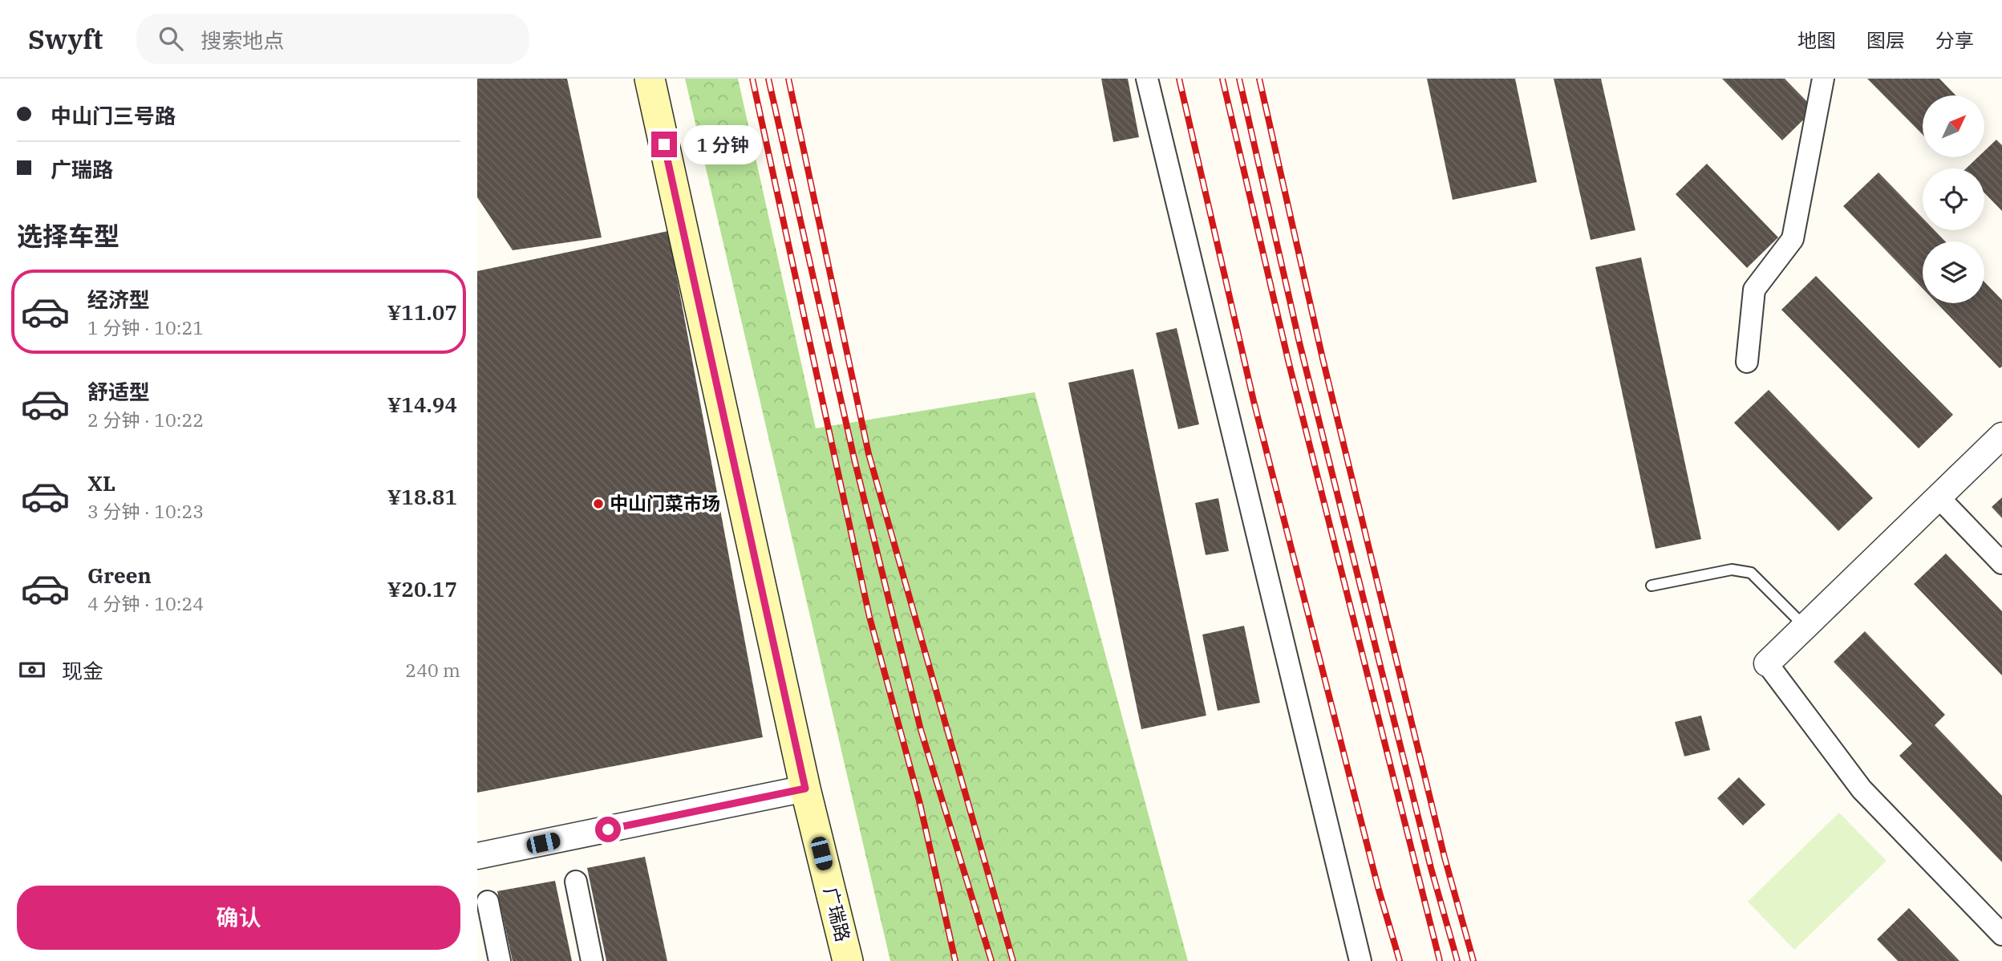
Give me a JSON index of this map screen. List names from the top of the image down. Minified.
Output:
{"streets":{"main road":["广瑞路"]},"places":["中山门菜市场"],"north":"top right","page":{"header":"Swyft","search":"搜索地点","nav":["地图","图层","分享"],"banner":["中山门三号路","广瑞路"],"bubble":"1 分钟","heading":"选择车型","list":[{"name":"经济型","note":"1 分钟 · 10:21","value":"¥11.07"},{"name":"舒适型","note":"2 分钟 · 10:22","value":"¥14.94"},{"name":"XL","note":"3 分钟 · 10:23","value":"¥18.81"},{"name":"Green","note":"4 分钟 · 10:24","value":"¥20.17"}],"pay":["现金","240 m"],"buttons":"确认"}}
